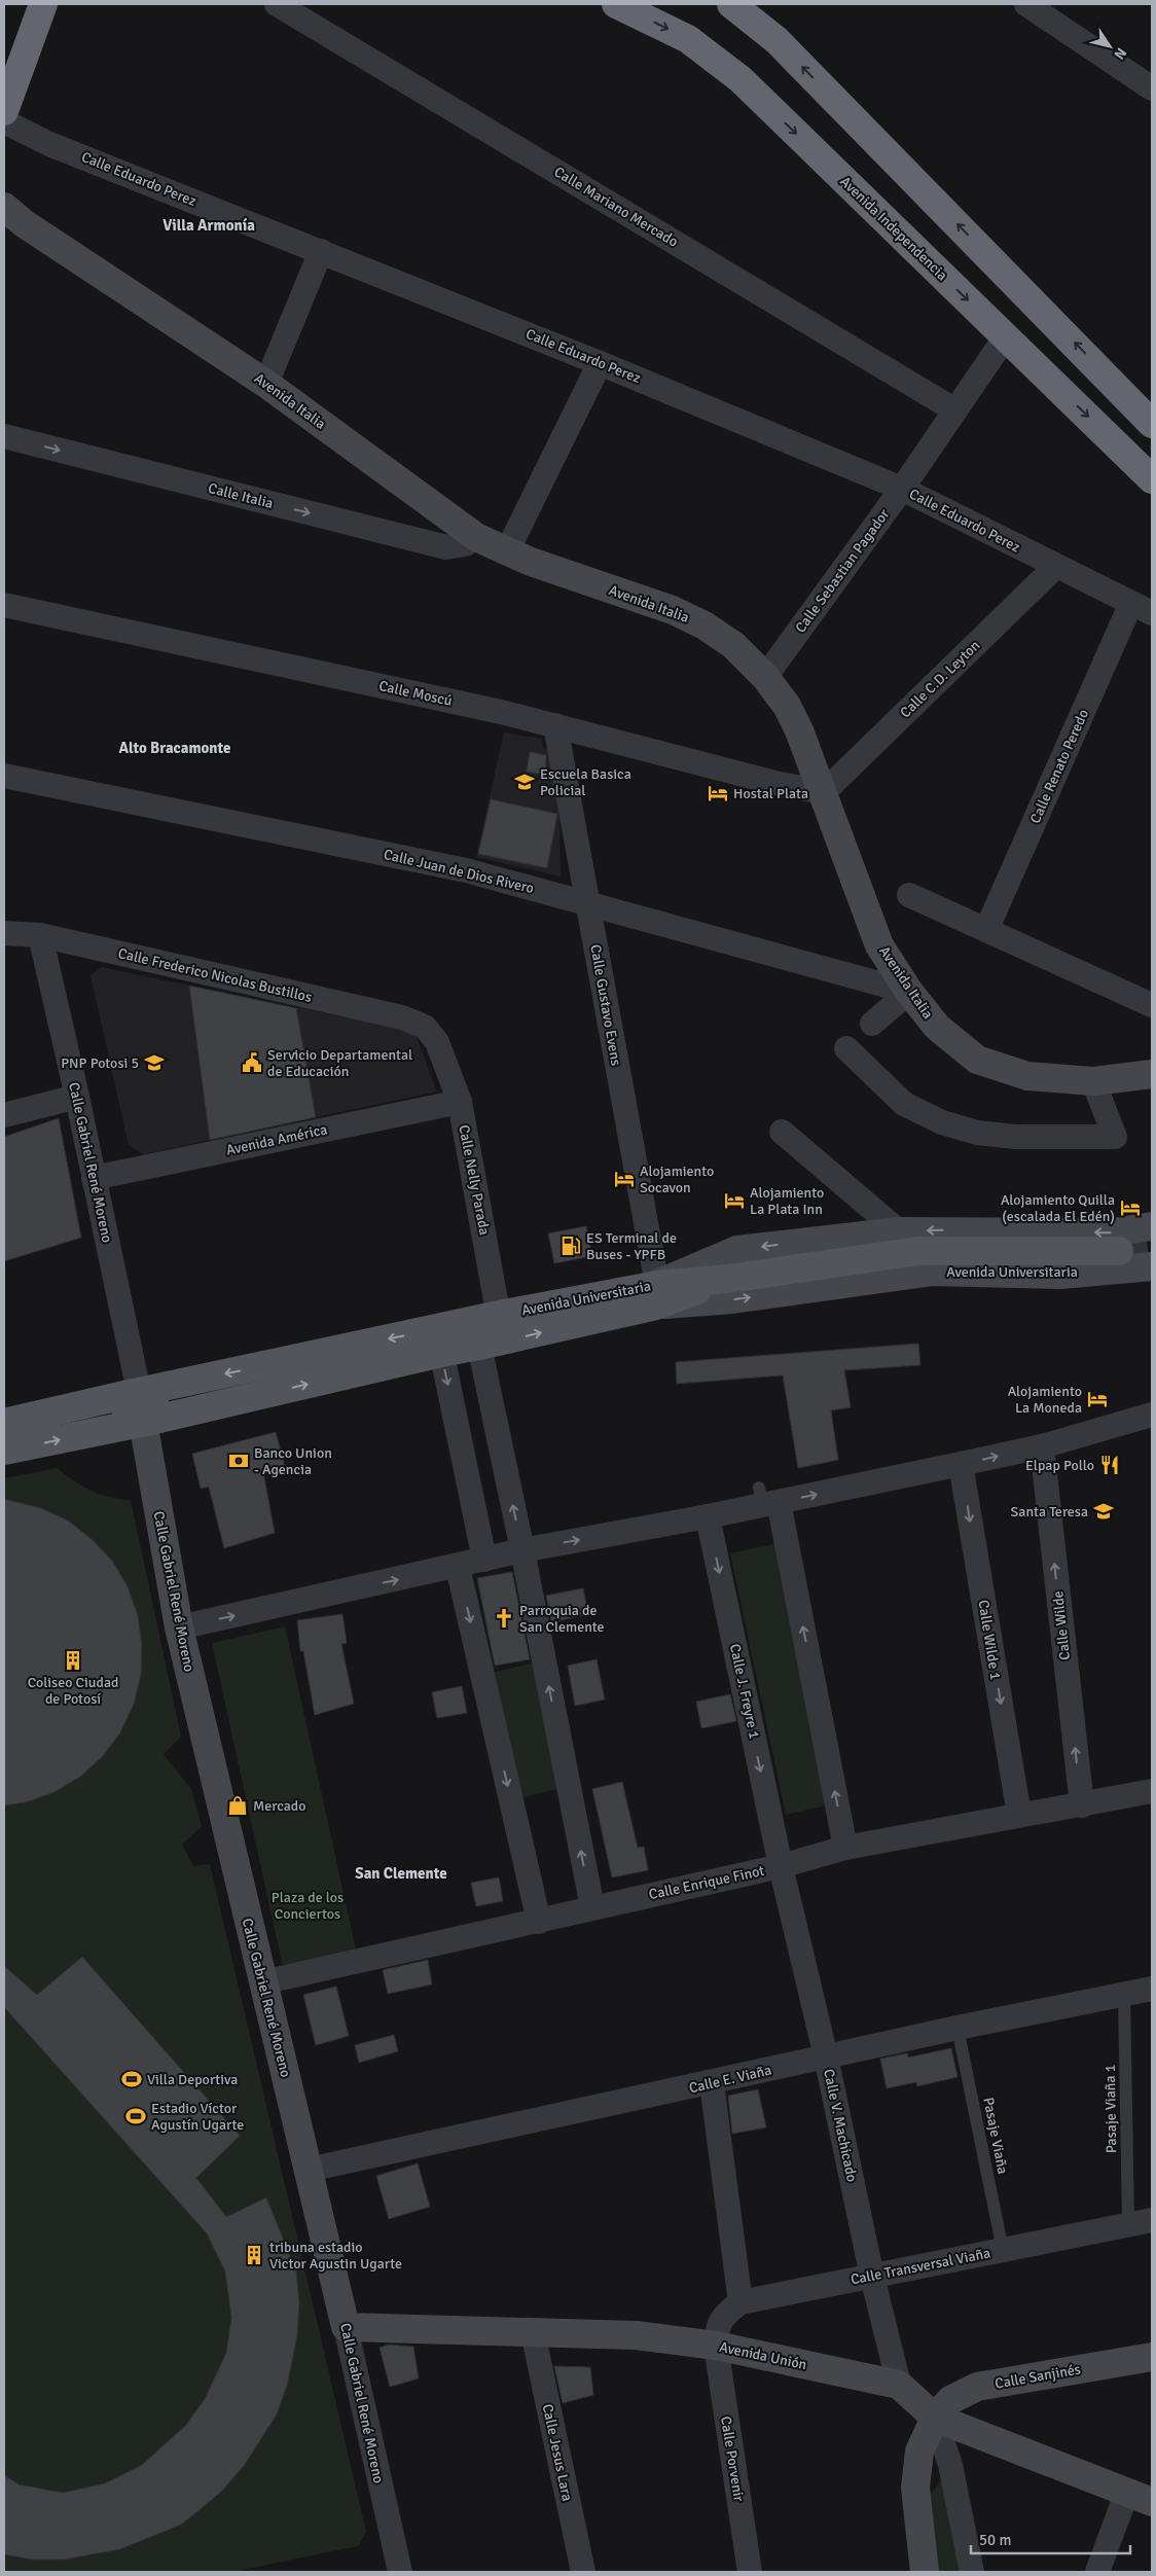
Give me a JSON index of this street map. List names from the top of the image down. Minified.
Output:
{"streets":{"highway":["Avenida Independencia"],"main road":["Avenida Italia","Calle Gabriel René Moreno","Avenida Universitaria","Avenida Unión","Calle Sanjinés"],"street":["Calle Eduardo Perez","Calle Mariano Mercado","Calle Italia","Calle Sebastian Pagador","Calle C.D. Leyton","Calle Moscú","Calle Renato Peredo","Calle Juan de Dios Rivero","Calle Frederico Nicolas Bustillos","Calle Gustavo Evens","Avenida América","Calle Nelly Parada","Calle Wilde","Calle Wilde 1","Calle J. Freyre 1","Calle Enrique Finot","Calle E. Viaña","Calle V. Machicado","Calle Transversal Viaña","Calle Jesus Lara","Calle Porvenir"],"lane":["Pasaje Viaña 1","Pasaje Viaña"]},"crossings":[["Calle Eduardo Perez","Calle Sebastian Pagador"],["Calle Eduardo Perez","Calle C.D. Leyton"],["Calle Eduardo Perez","Calle Renato Peredo"],["Calle Mariano Mercado","Calle Sebastian Pagador"],["Avenida Independencia","Calle Sebastian Pagador"],["Avenida Italia","Calle Italia"],["Avenida Italia","Calle Sebastian Pagador"],["Avenida Italia","Calle C.D. Leyton"],["Avenida Italia","Calle Moscú"],["Avenida Italia","Calle Juan de Dios Rivero"],["Calle C.D. Leyton","Calle Moscú"],["Calle Moscú","Calle Gustavo Evens"],["Calle Juan de Dios Rivero","Calle Gustavo Evens"],["Calle Frederico Nicolas Bustillos","Calle Gabriel René Moreno"],["Calle Frederico Nicolas Bustillos","Calle Nelly Parada"],["Calle Gustavo Evens","Avenida Universitaria"],["Avenida América","Calle Gabriel René Moreno"],["Avenida América","Calle Nelly Parada"],["Calle Gabriel René Moreno","Avenida Universitaria"],["Calle Gabriel René Moreno","Calle Enrique Finot"],["Calle Gabriel René Moreno","Calle E. Viaña"],["Calle Gabriel René Moreno","Avenida Unión"],["Calle Nelly Parada","Avenida Universitaria"],["Calle Nelly Parada","Calle Enrique Finot"],["Calle Wilde","Calle Enrique Finot"],["Calle Wilde 1","Calle Enrique Finot"],["Calle J. Freyre 1","Calle Enrique Finot"],["Calle J. Freyre 1","Calle V. Machicado"],["Calle Enrique Finot","Calle V. Machicado"],["Calle E. Viaña","Pasaje Viaña 1"],["Calle E. Viaña","Calle V. Machicado"],["Calle E. Viaña","Pasaje Viaña"],["Pasaje Viaña 1","Calle Transversal Viaña"],["Calle V. Machicado","Calle Transversal Viaña"],["Calle V. Machicado","Avenida Unión"],["Pasaje Viaña","Calle Transversal Viaña"],["Avenida Unión","Calle Jesus Lara"],["Avenida Unión","Calle Porvenir"]],"one_way":["Calle Italia","Calle Wilde"],"districts":["Villa Armonía","Alto Bracamonte","San Clemente"],"parks":["Plaza de los Conciertos"],"places":{"school or university":["Escuela Basica Policial","PNP Potosi 5","Santa Teresa"],"hotel":["Hostal Plata","Alojamiento Socavon","Alojamiento La Plata Inn","Alojamiento Quilla (escalada El Edén)","Alojamiento La Moneda"],"public building":["Servicio Departamental de Educación"],"fuel station":["ES Terminal de Buses - YPFB"],"bank":["Banco Union - Agencia"],"restaurant":["Elpap Pollo"],"church":["Parroquia de San Clemente"],"building":["Coliseo Ciudad de Potosí","tribuna estadio Victor Agustin Ugarte"],"shop":["Mercado"],"sports":["Villa Deportiva","Estadio Víctor Agustín Ugarte"]},"scale_bar":"50 m","north":"bottom right"}
